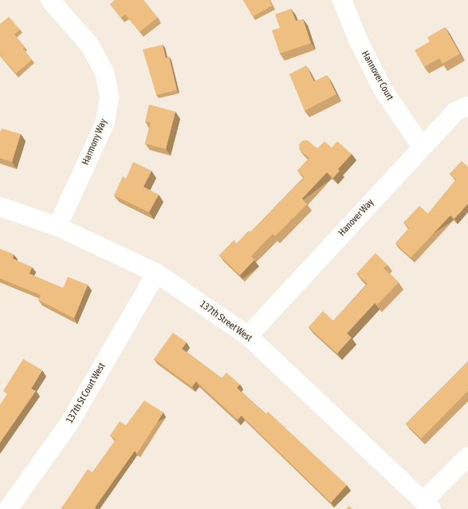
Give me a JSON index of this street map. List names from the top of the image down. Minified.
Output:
{"streets":{"street":["Hannover Court","Harmony Way","Hanover Way","137th Street West","137th St Court West"]},"crossings":[["Hannover Court","Hanover Way"],["Harmony Way","137th Street West"],["Hanover Way","137th Street West"],["137th Street West","137th St Court West"]]}
